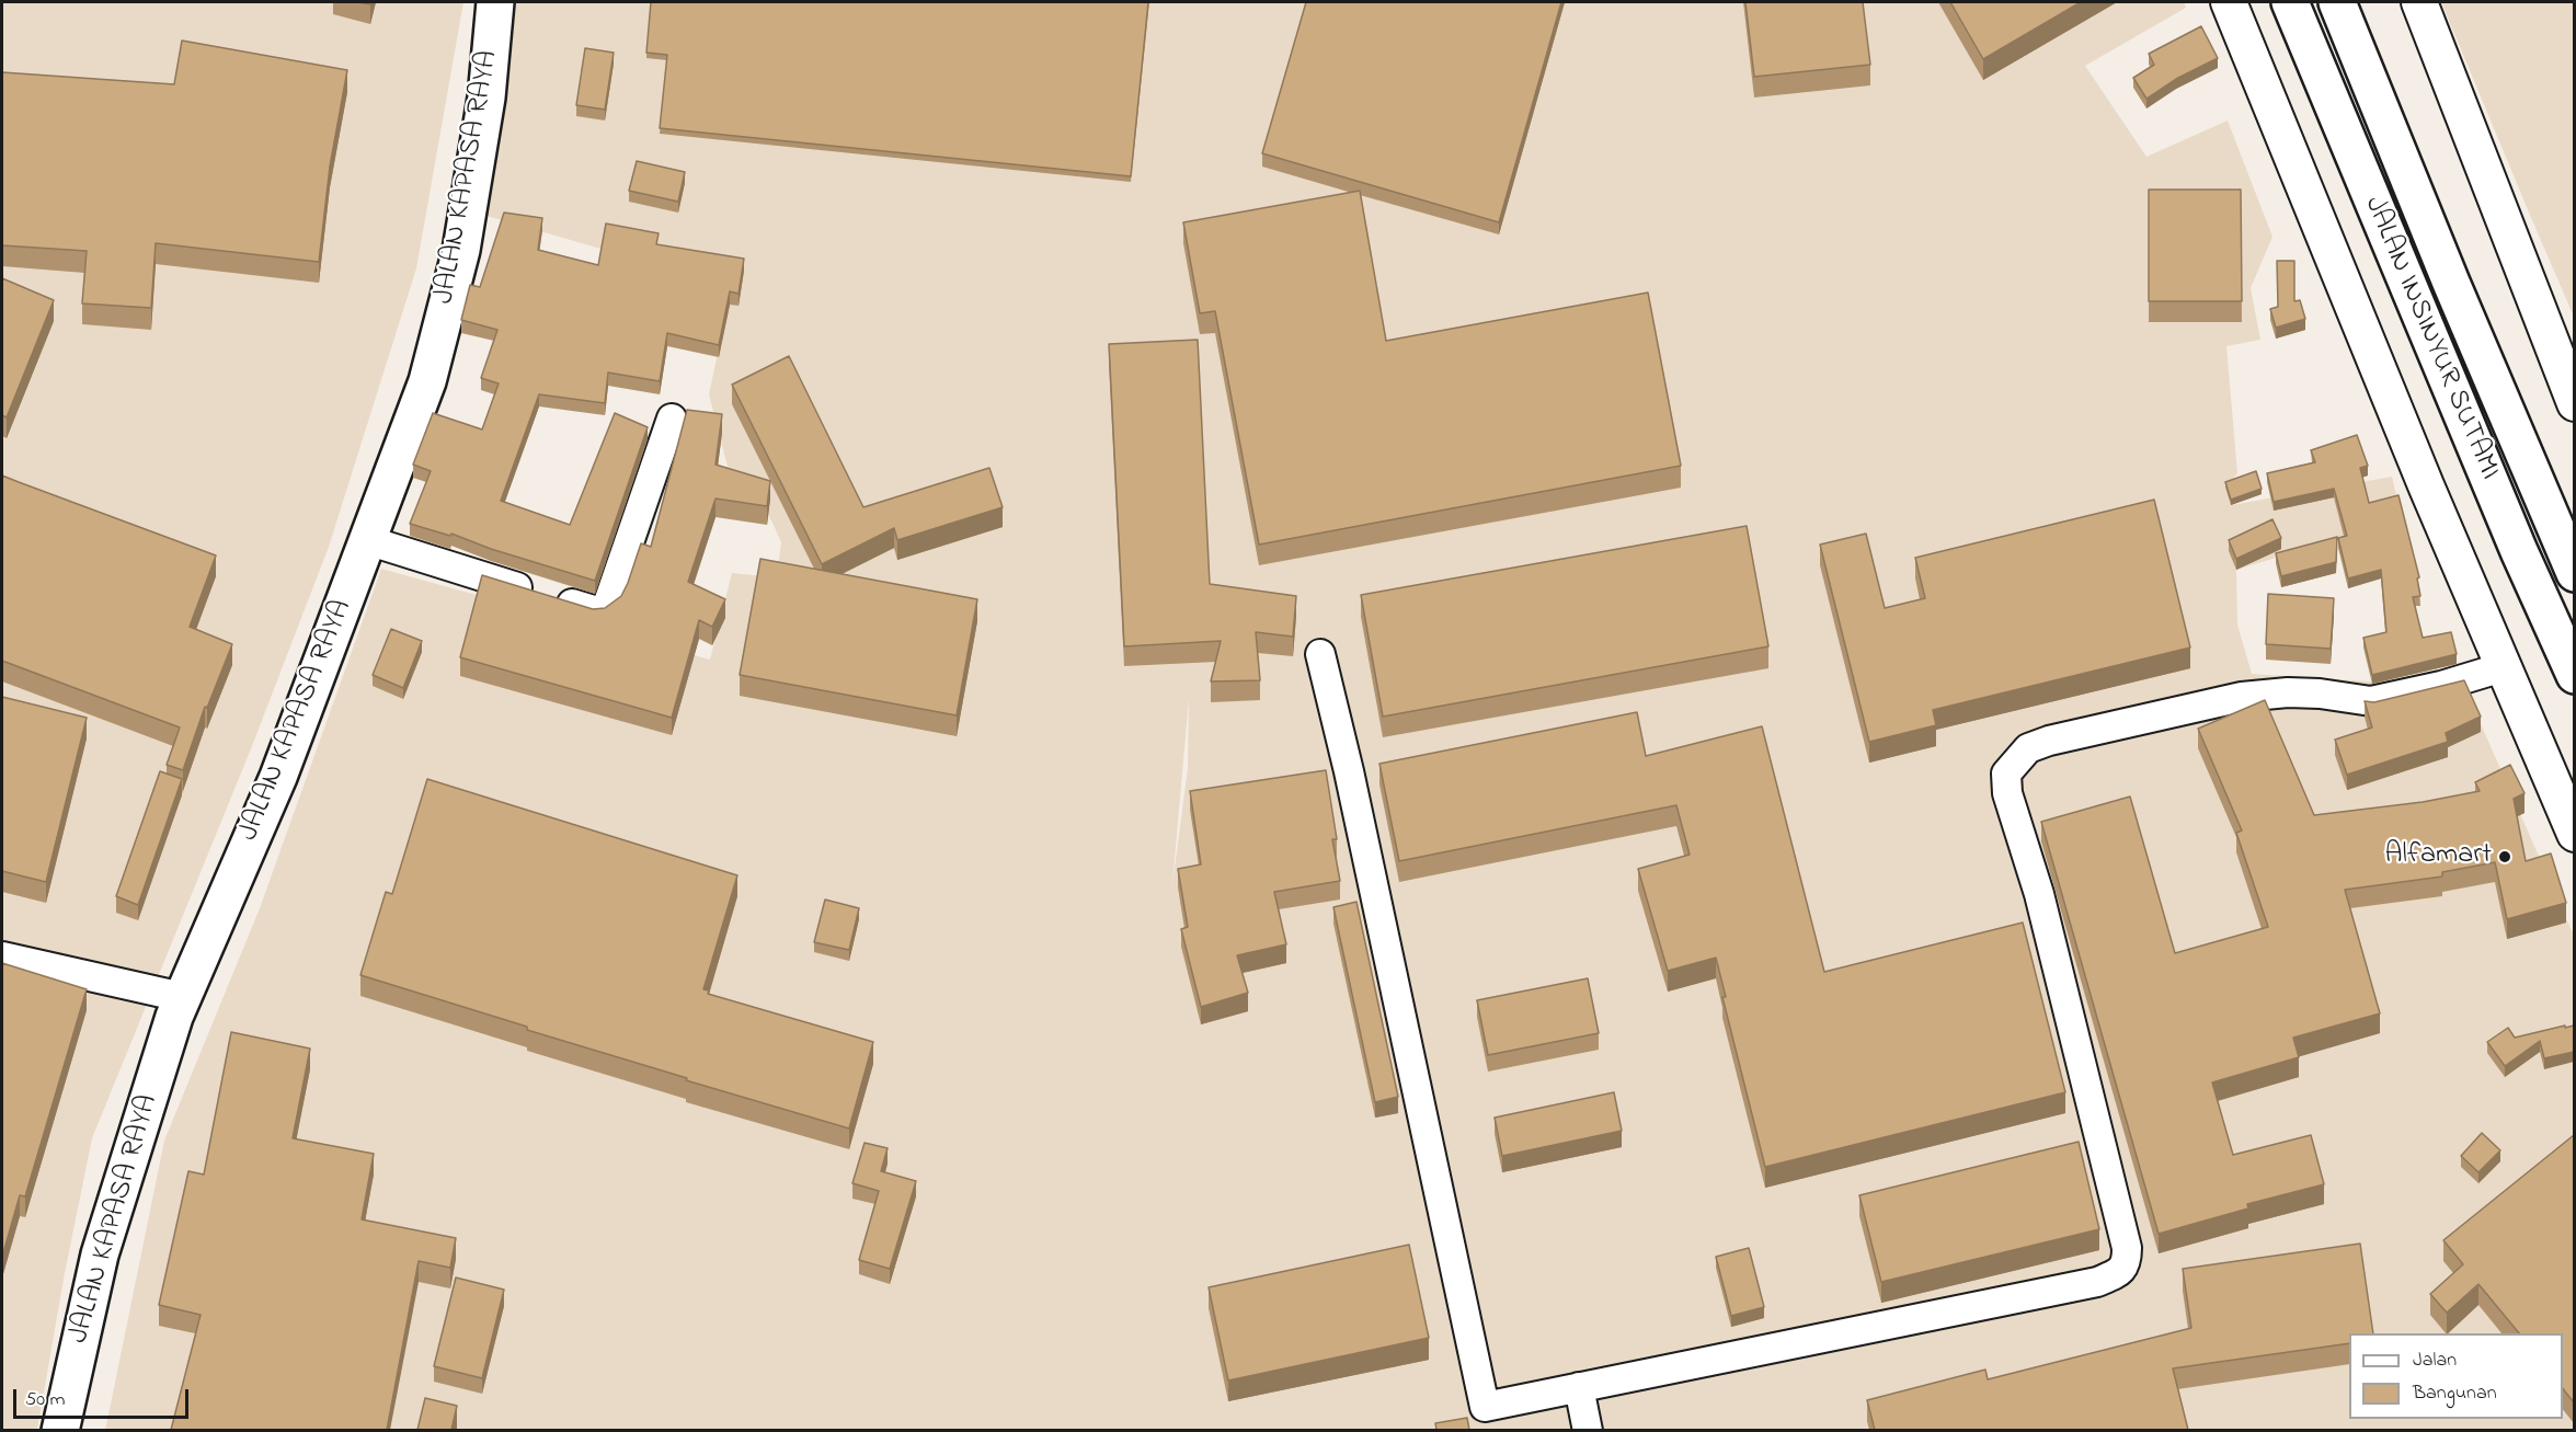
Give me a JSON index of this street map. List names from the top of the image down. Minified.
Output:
{"streets":{"main road":["JALAN KAPASA RAYA","JALAN INSINYUR SUTAMI"]},"places":["Alfamart"],"legend":["Jalan","Bangunan"],"scale_bar":"50 m"}
